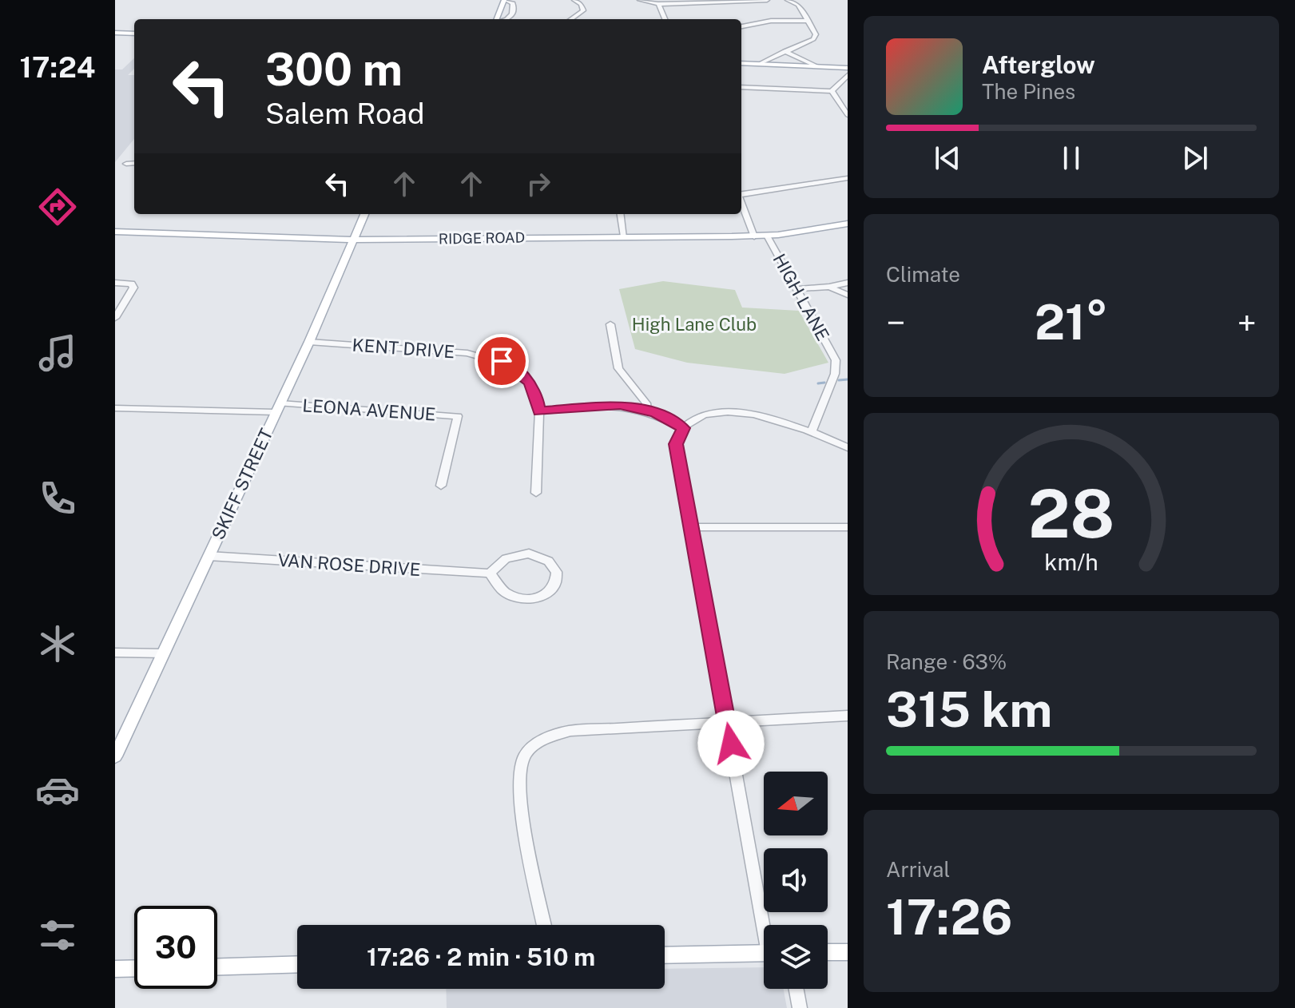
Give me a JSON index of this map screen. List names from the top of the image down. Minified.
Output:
{"streets":{"main road":["RIDGE ROAD","SKIFF STREET"],"street":["HIGH LANE","KENT DRIVE","LEONA AVENUE","VAN ROSE DRIVE"]},"crossings":[["RIDGE ROAD","HIGH LANE"],["RIDGE ROAD","SKIFF STREET"],["KENT DRIVE","SKIFF STREET"],["LEONA AVENUE","SKIFF STREET"],["SKIFF STREET","VAN ROSE DRIVE"]],"parks":["High Lane Club"],"north":"left","page":{"tabs":"17:24","turn":["300 m","Salem Road"],"song":["Afterglow","The Pines"],"tile":["Climate",["Range · 63%","315 km"],["Arrival","17:26"]],"heat":["−","21°","+"],"limit":"30","trip":"17:26 · 2 min · 510 m","gauge":["28","km/h"]}}
